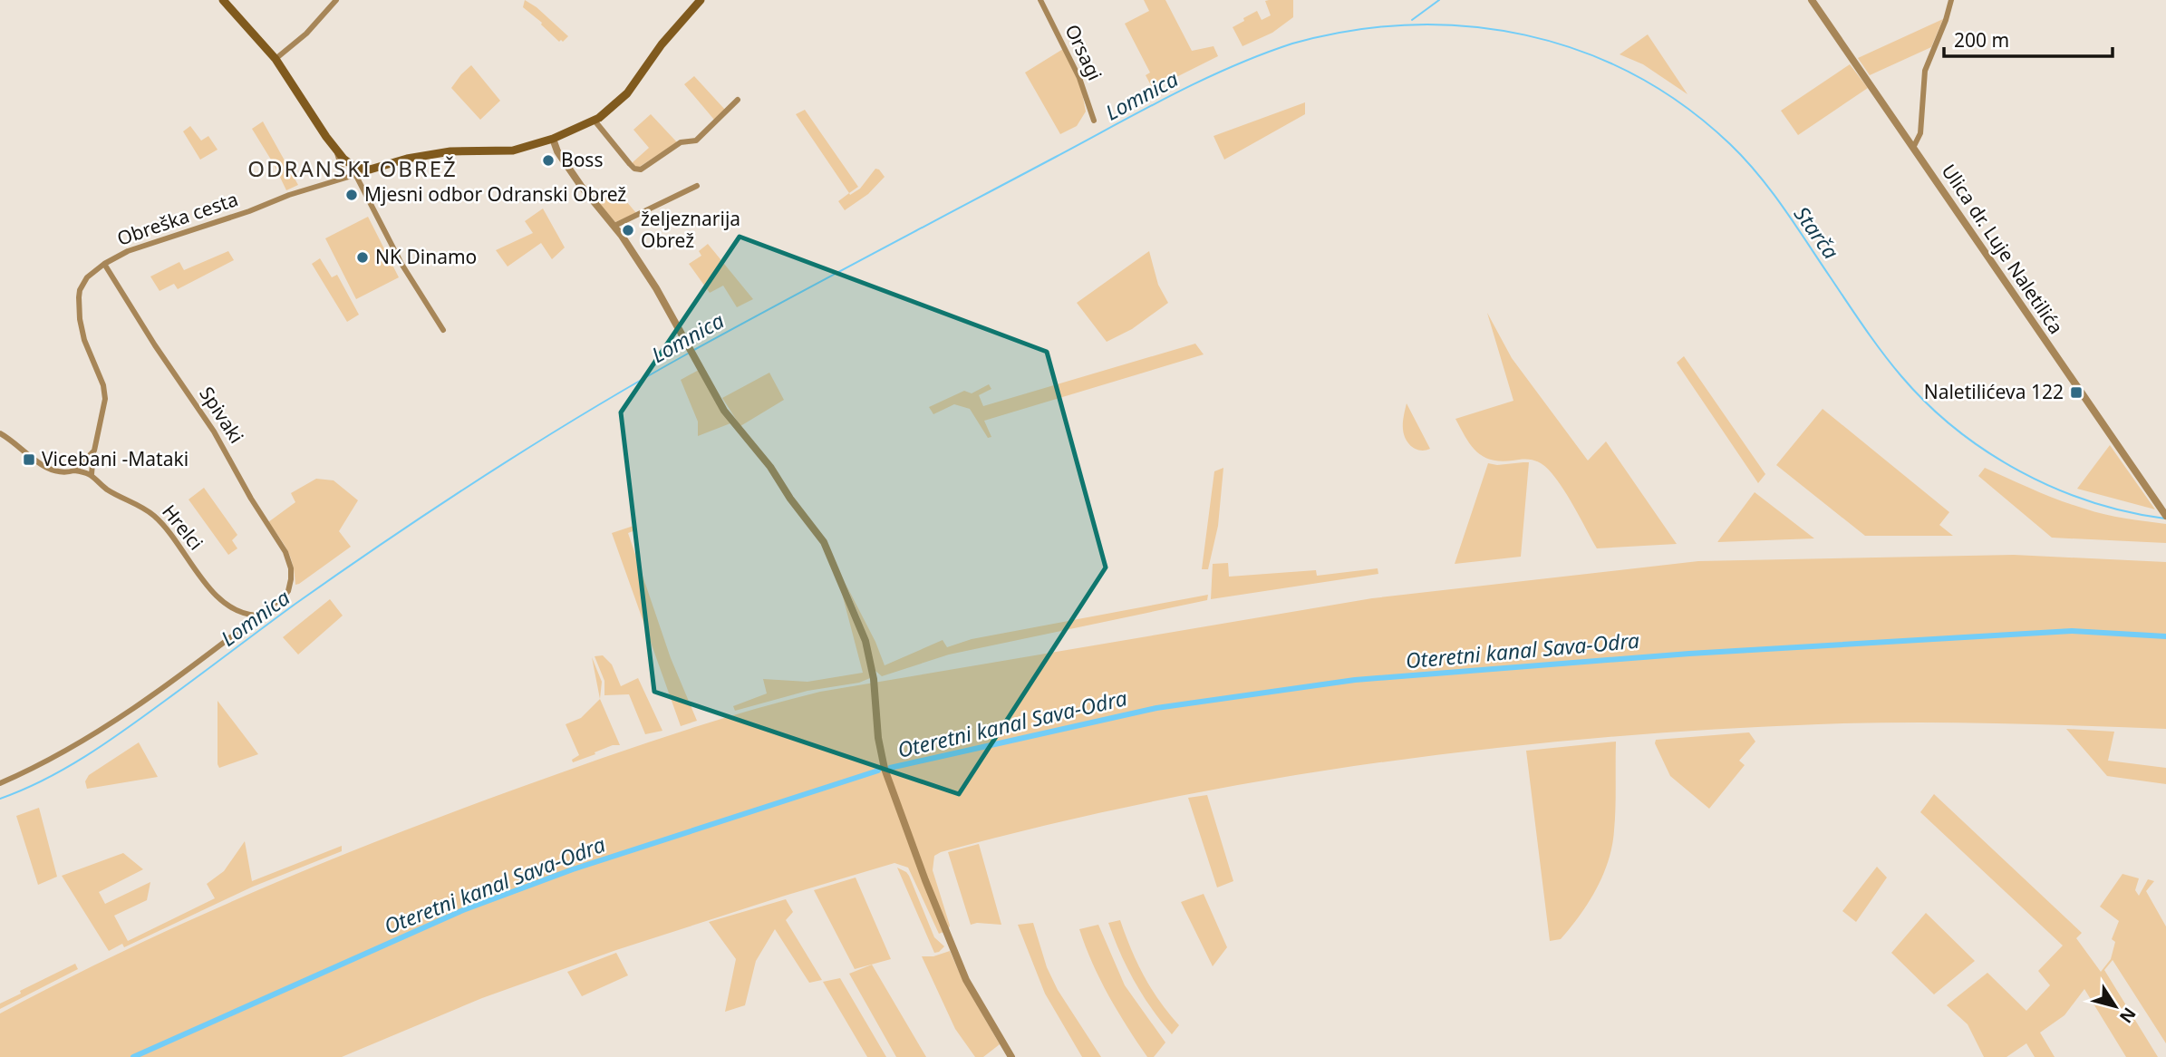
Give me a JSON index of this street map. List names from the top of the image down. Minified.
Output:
{"streets":{"main road":["Obreška cesta"],"street":["Orsagi","Ulica dr. Luje Naletilića","Spivaki","Hrelci"]},"crossings":[["Obreška cesta","Spivaki"],["Obreška cesta","Hrelci"],["Spivaki","Hrelci"]],"districts":["ODRANSKI OBREŽ"],"water":["Lomnica","Starča","Oteretni kanal Sava-Odra"],"places":{"other":["Boss","Mjesni odbor Odranski Obrež","željeznarija Obrež","NK Dinamo"],"transit":["Naletilićeva 122","Vicebani -Mataki"]},"scale_bar":"200 m","north":"bottom right"}
